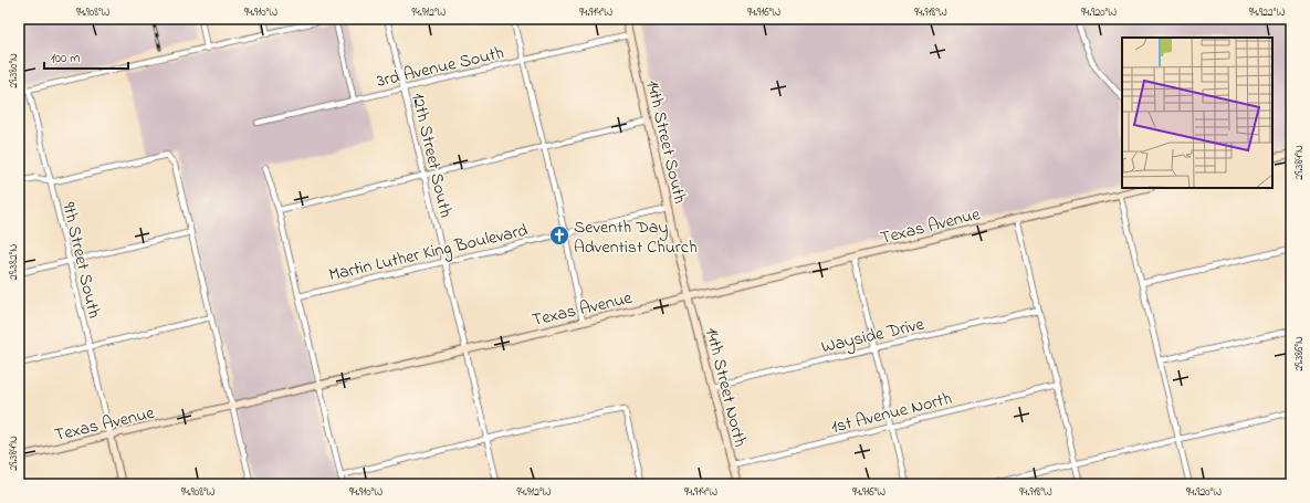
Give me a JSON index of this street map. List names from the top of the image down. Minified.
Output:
{"streets":{"main road":["14th Street South","Texas Avenue","14th Street North"],"street":["3rd Avenue South","12th Street South","Martin Luther King Boulevard","9th Street South","Wayside Drive","1st Avenue North"]},"crossings":[["3rd Avenue South","14th Street South"],["3rd Avenue South","12th Street South"],["14th Street South","Texas Avenue"],["14th Street South","Martin Luther King Boulevard"],["14th Street South","14th Street North"],["12th Street South","Texas Avenue"],["12th Street South","Martin Luther King Boulevard"],["Texas Avenue","9th Street South"],["Texas Avenue","14th Street North"],["Wayside Drive","14th Street North"],["14th Street North","1st Avenue North"]],"places":{"church":["Seventh Day Adventist Church"]},"scale_bar":"100 m","coordinates":["94.908°W","94.910°W","94.912°W","94.914°W","94.916°W","94.918°W","94.920°W","94.922°W","29.380°N","29.384°N","29.382°N","29.386°N"]}
